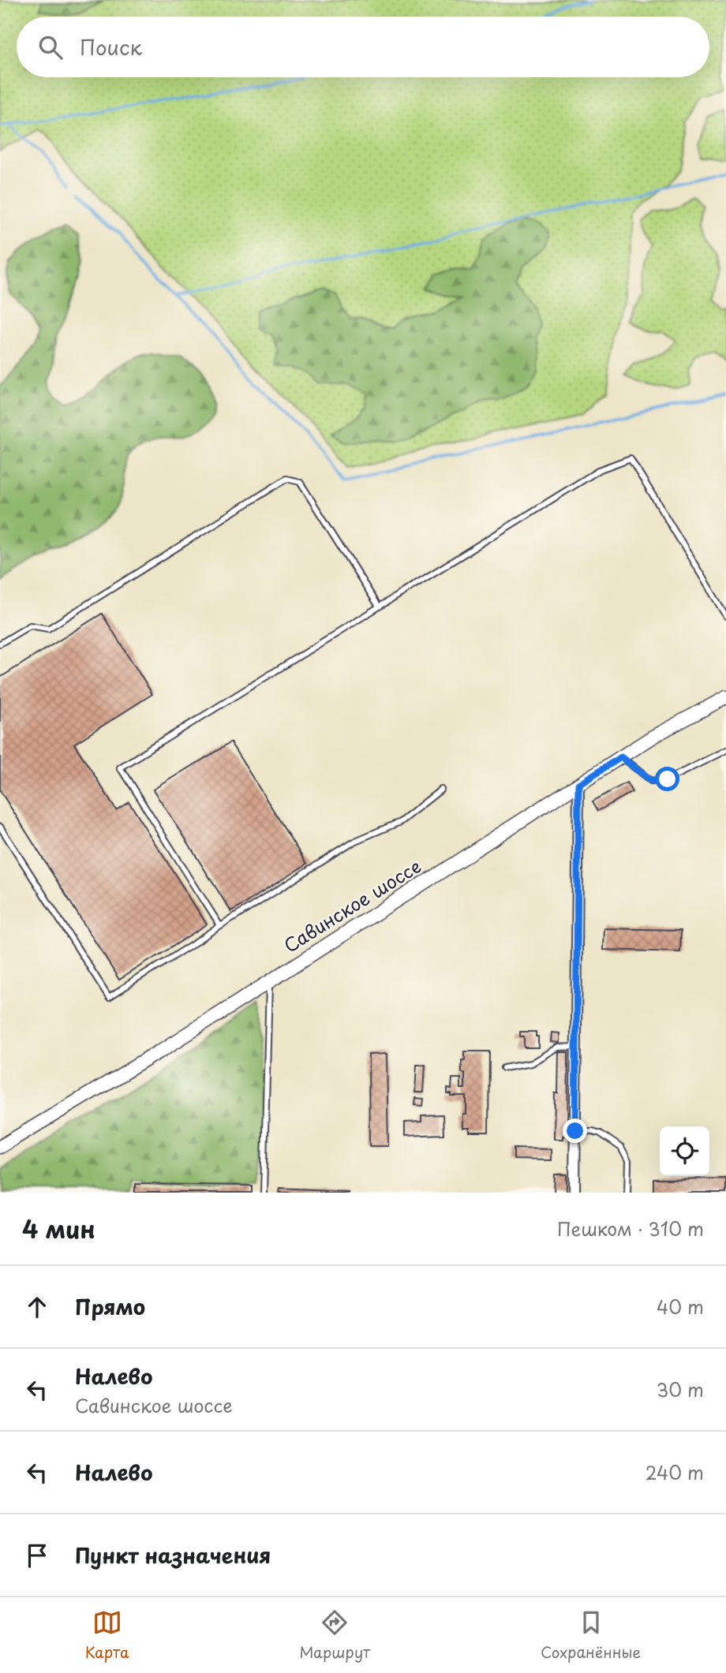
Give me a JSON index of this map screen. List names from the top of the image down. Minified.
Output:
{"streets":{"street":["Савинское шоссе"]},"page":{"search":"Поиск","heading":["4 мин","Пешком · 310 m"],"list":[["Прямо","40 m"],["Налево","Савинское шоссе","30 m"],["Налево","240 m"],"Пункт назначения"],"nav":["Карта","Маршрут","Сохранённые"]}}
